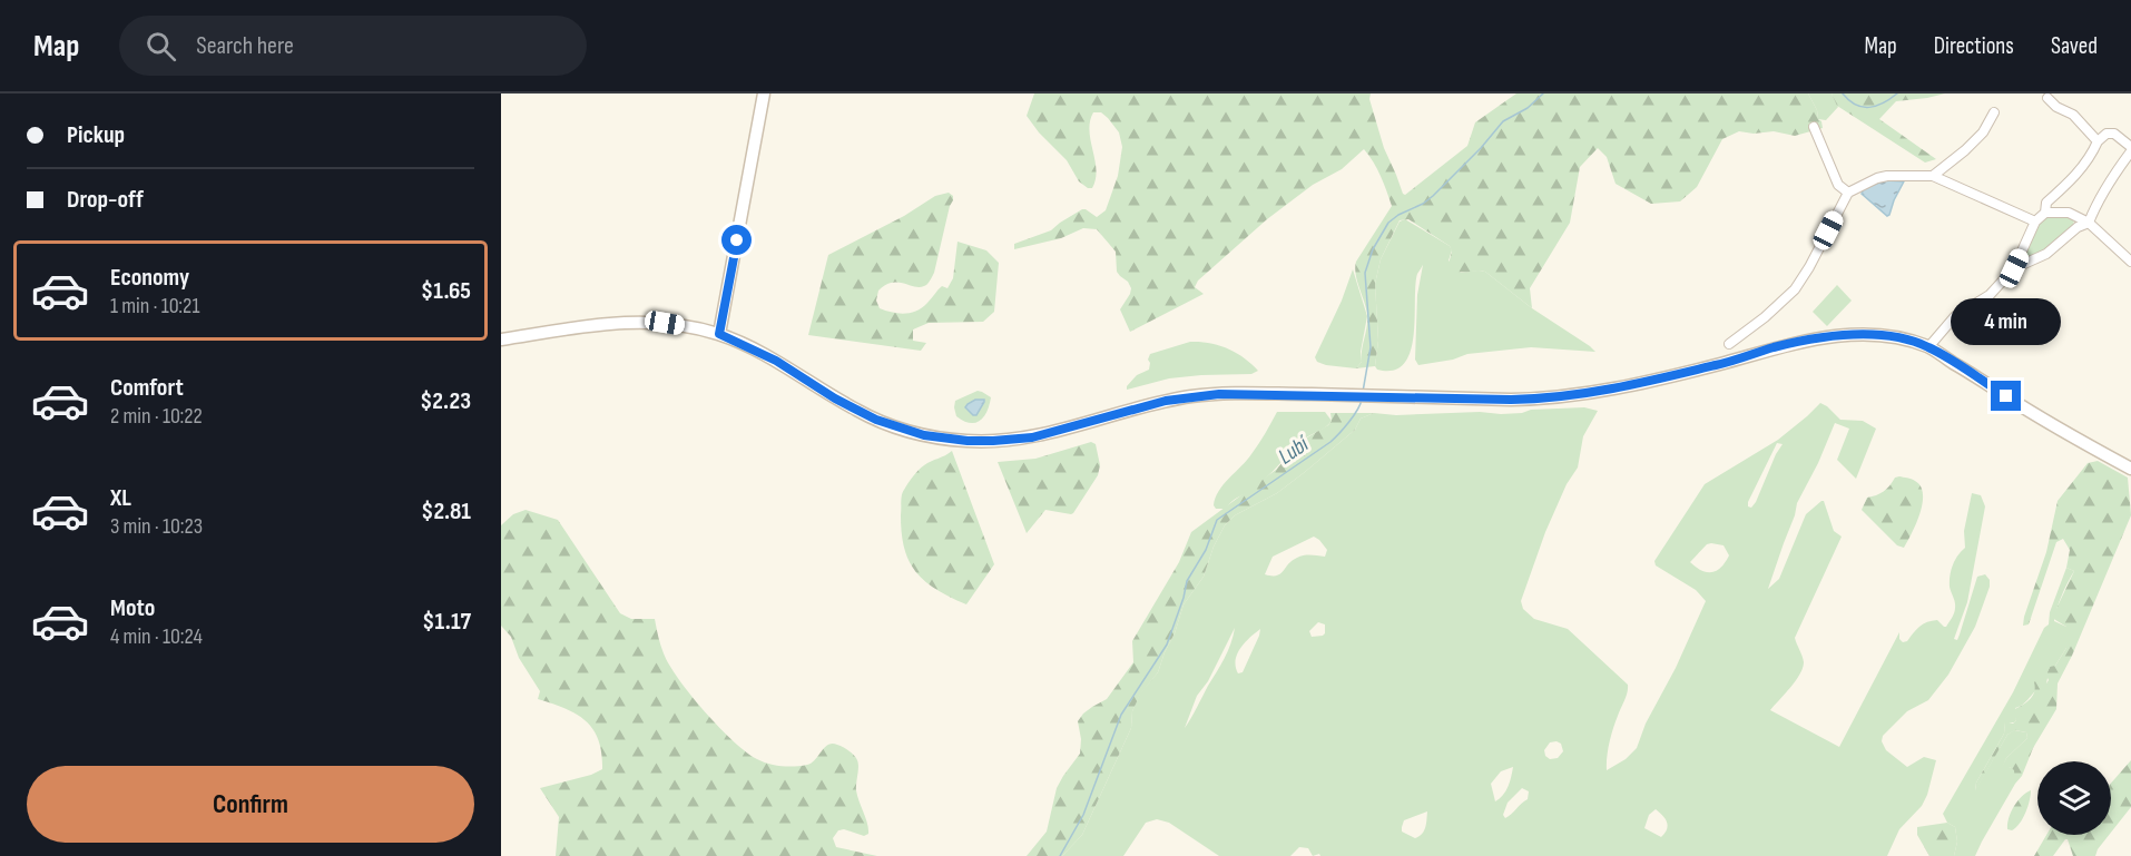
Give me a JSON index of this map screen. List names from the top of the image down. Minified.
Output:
{"water":["Lubí"],"page":{"header":"Map","search":"Search here","nav":["Map","Directions","Saved"],"banner":["Pickup","Drop-off"],"list":[{"name":"Economy","note":"1 min · 10:21","value":"$1.65"},{"name":"Comfort","note":"2 min · 10:22","value":"$2.23"},{"name":"XL","note":"3 min · 10:23","value":"$2.81"},{"name":"Moto","note":"4 min · 10:24","value":"$1.17"}],"bubble":"4 min","buttons":"Confirm"}}
